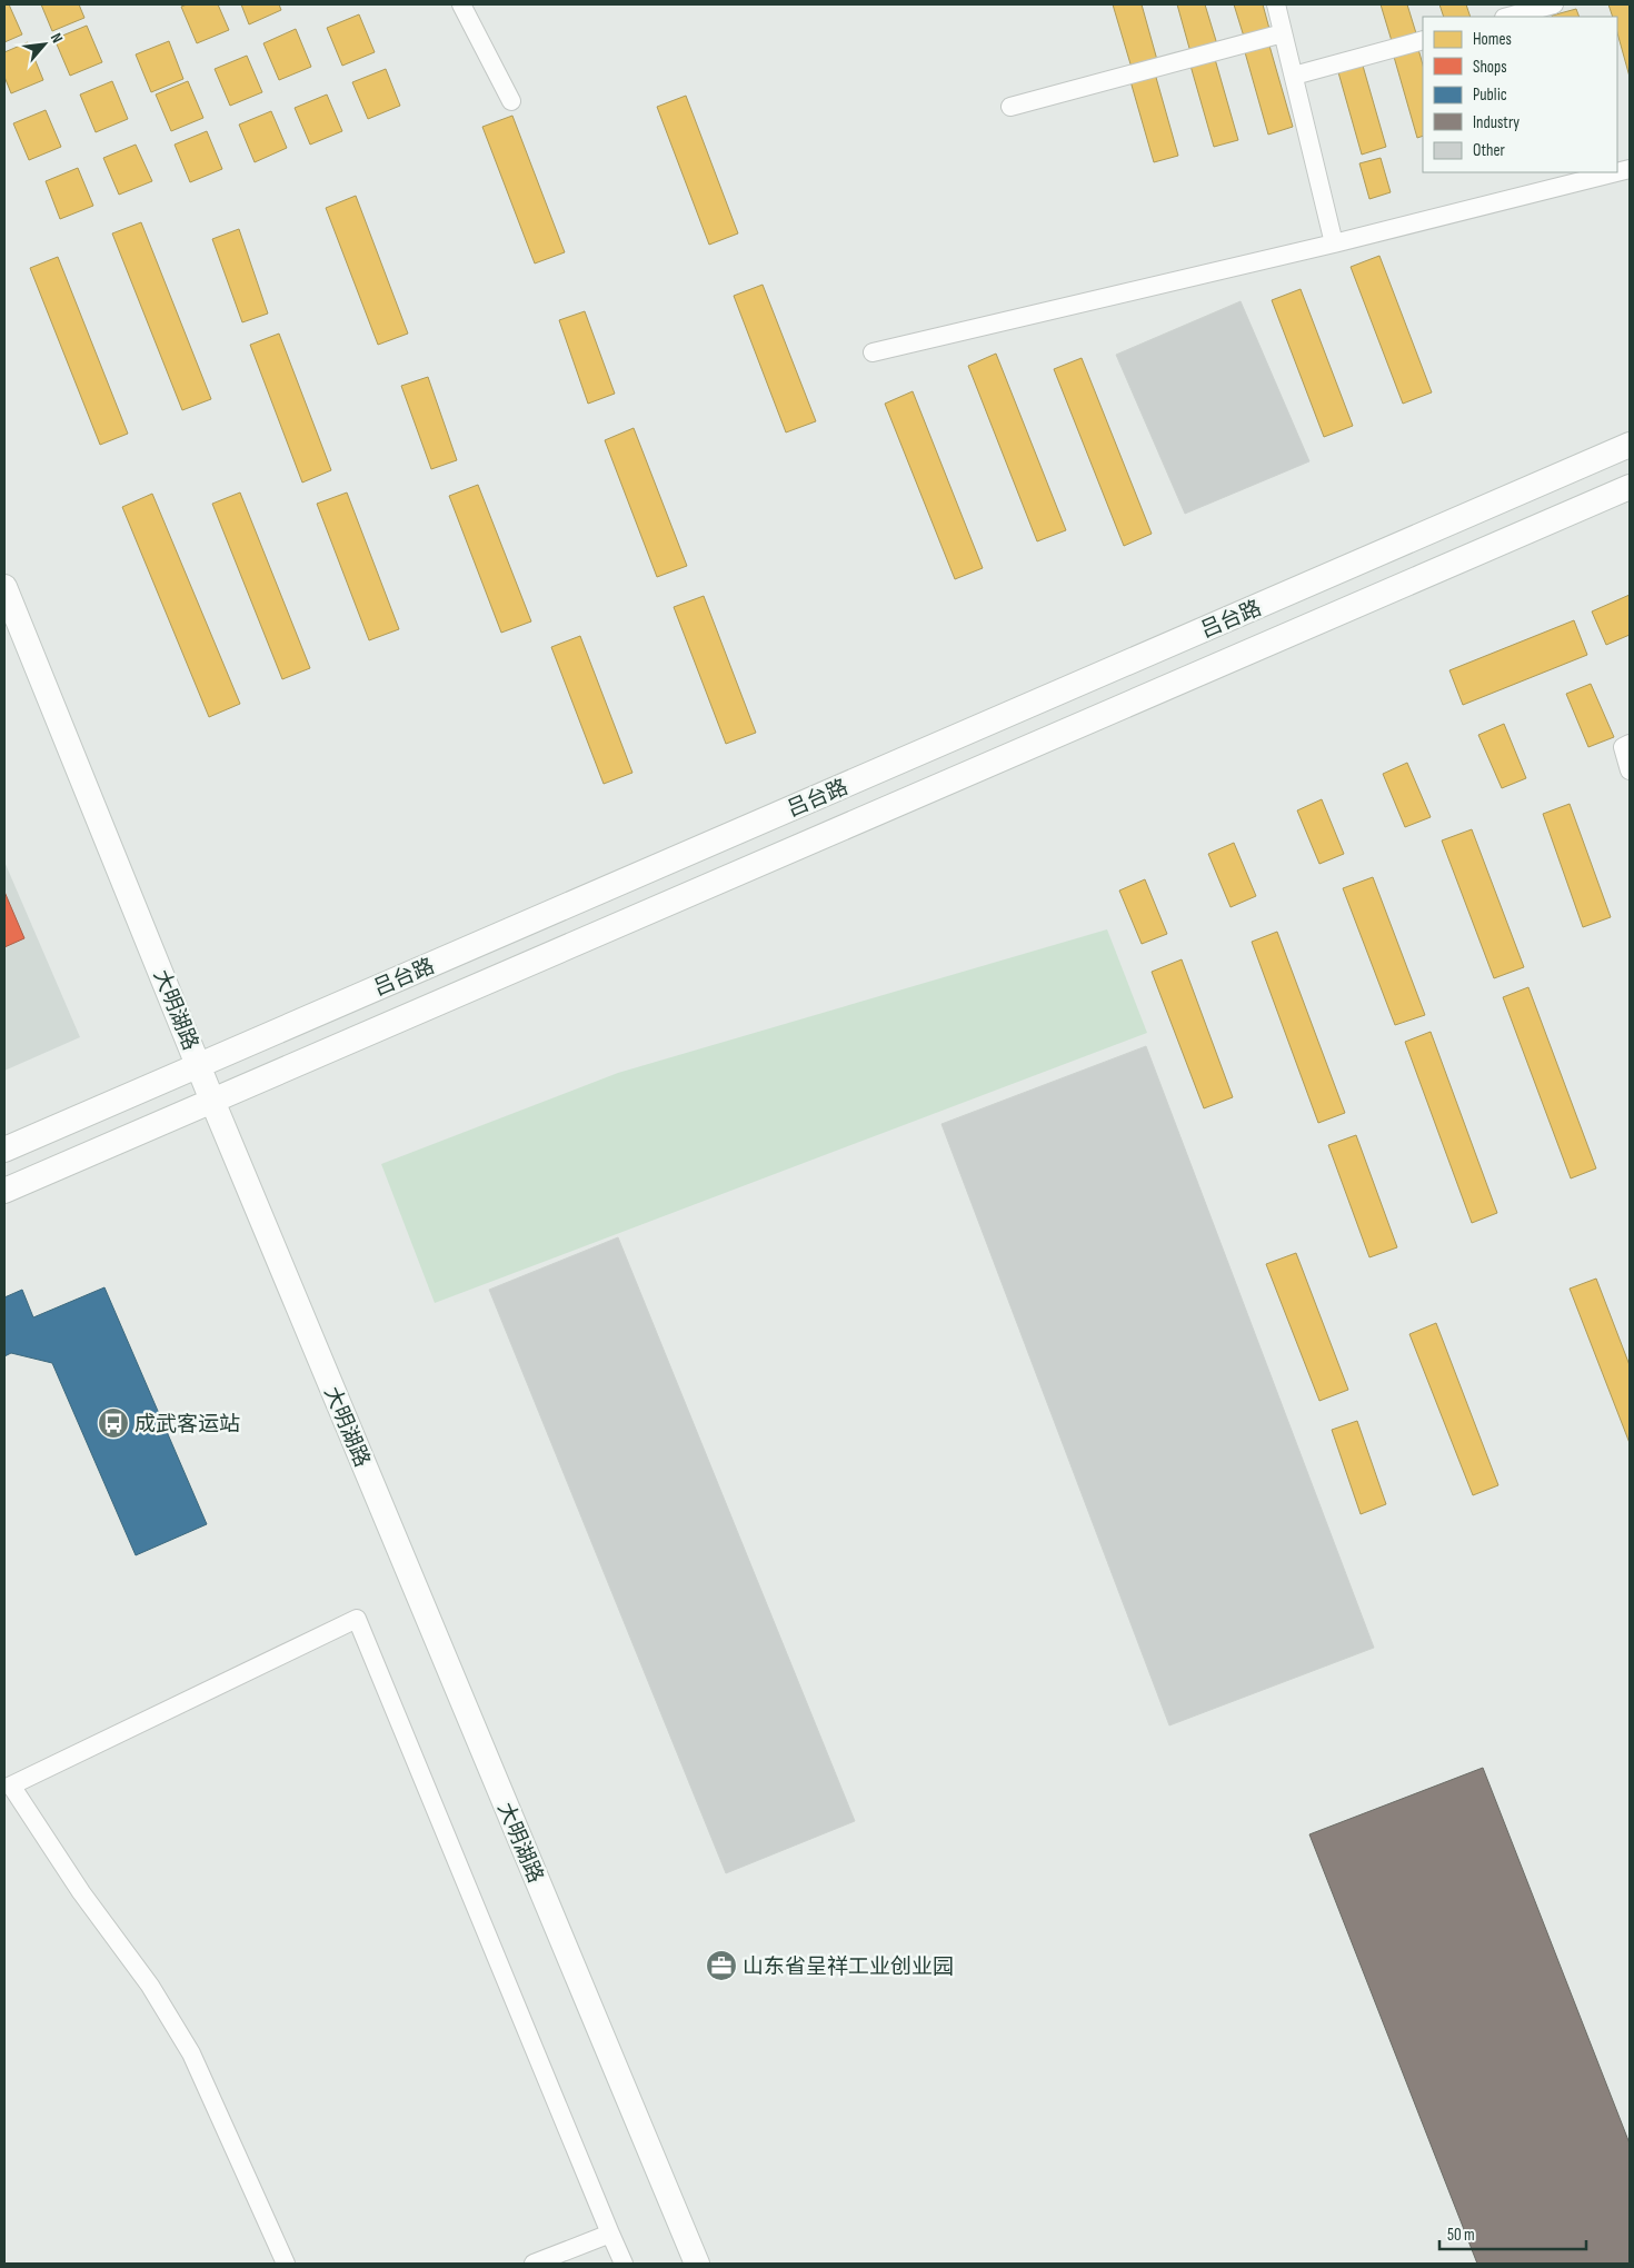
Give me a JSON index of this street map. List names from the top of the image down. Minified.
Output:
{"streets":{"main road":["吕台路","大明湖路"]},"crossings":[["吕台路","大明湖路"]],"places":{"bus stop":["成武客运站"],"office":["山东省呈祥工业创业园"]},"legend":["Homes","Shops","Public","Industry","Other"],"scale_bar":"50 m","north":"top right"}
